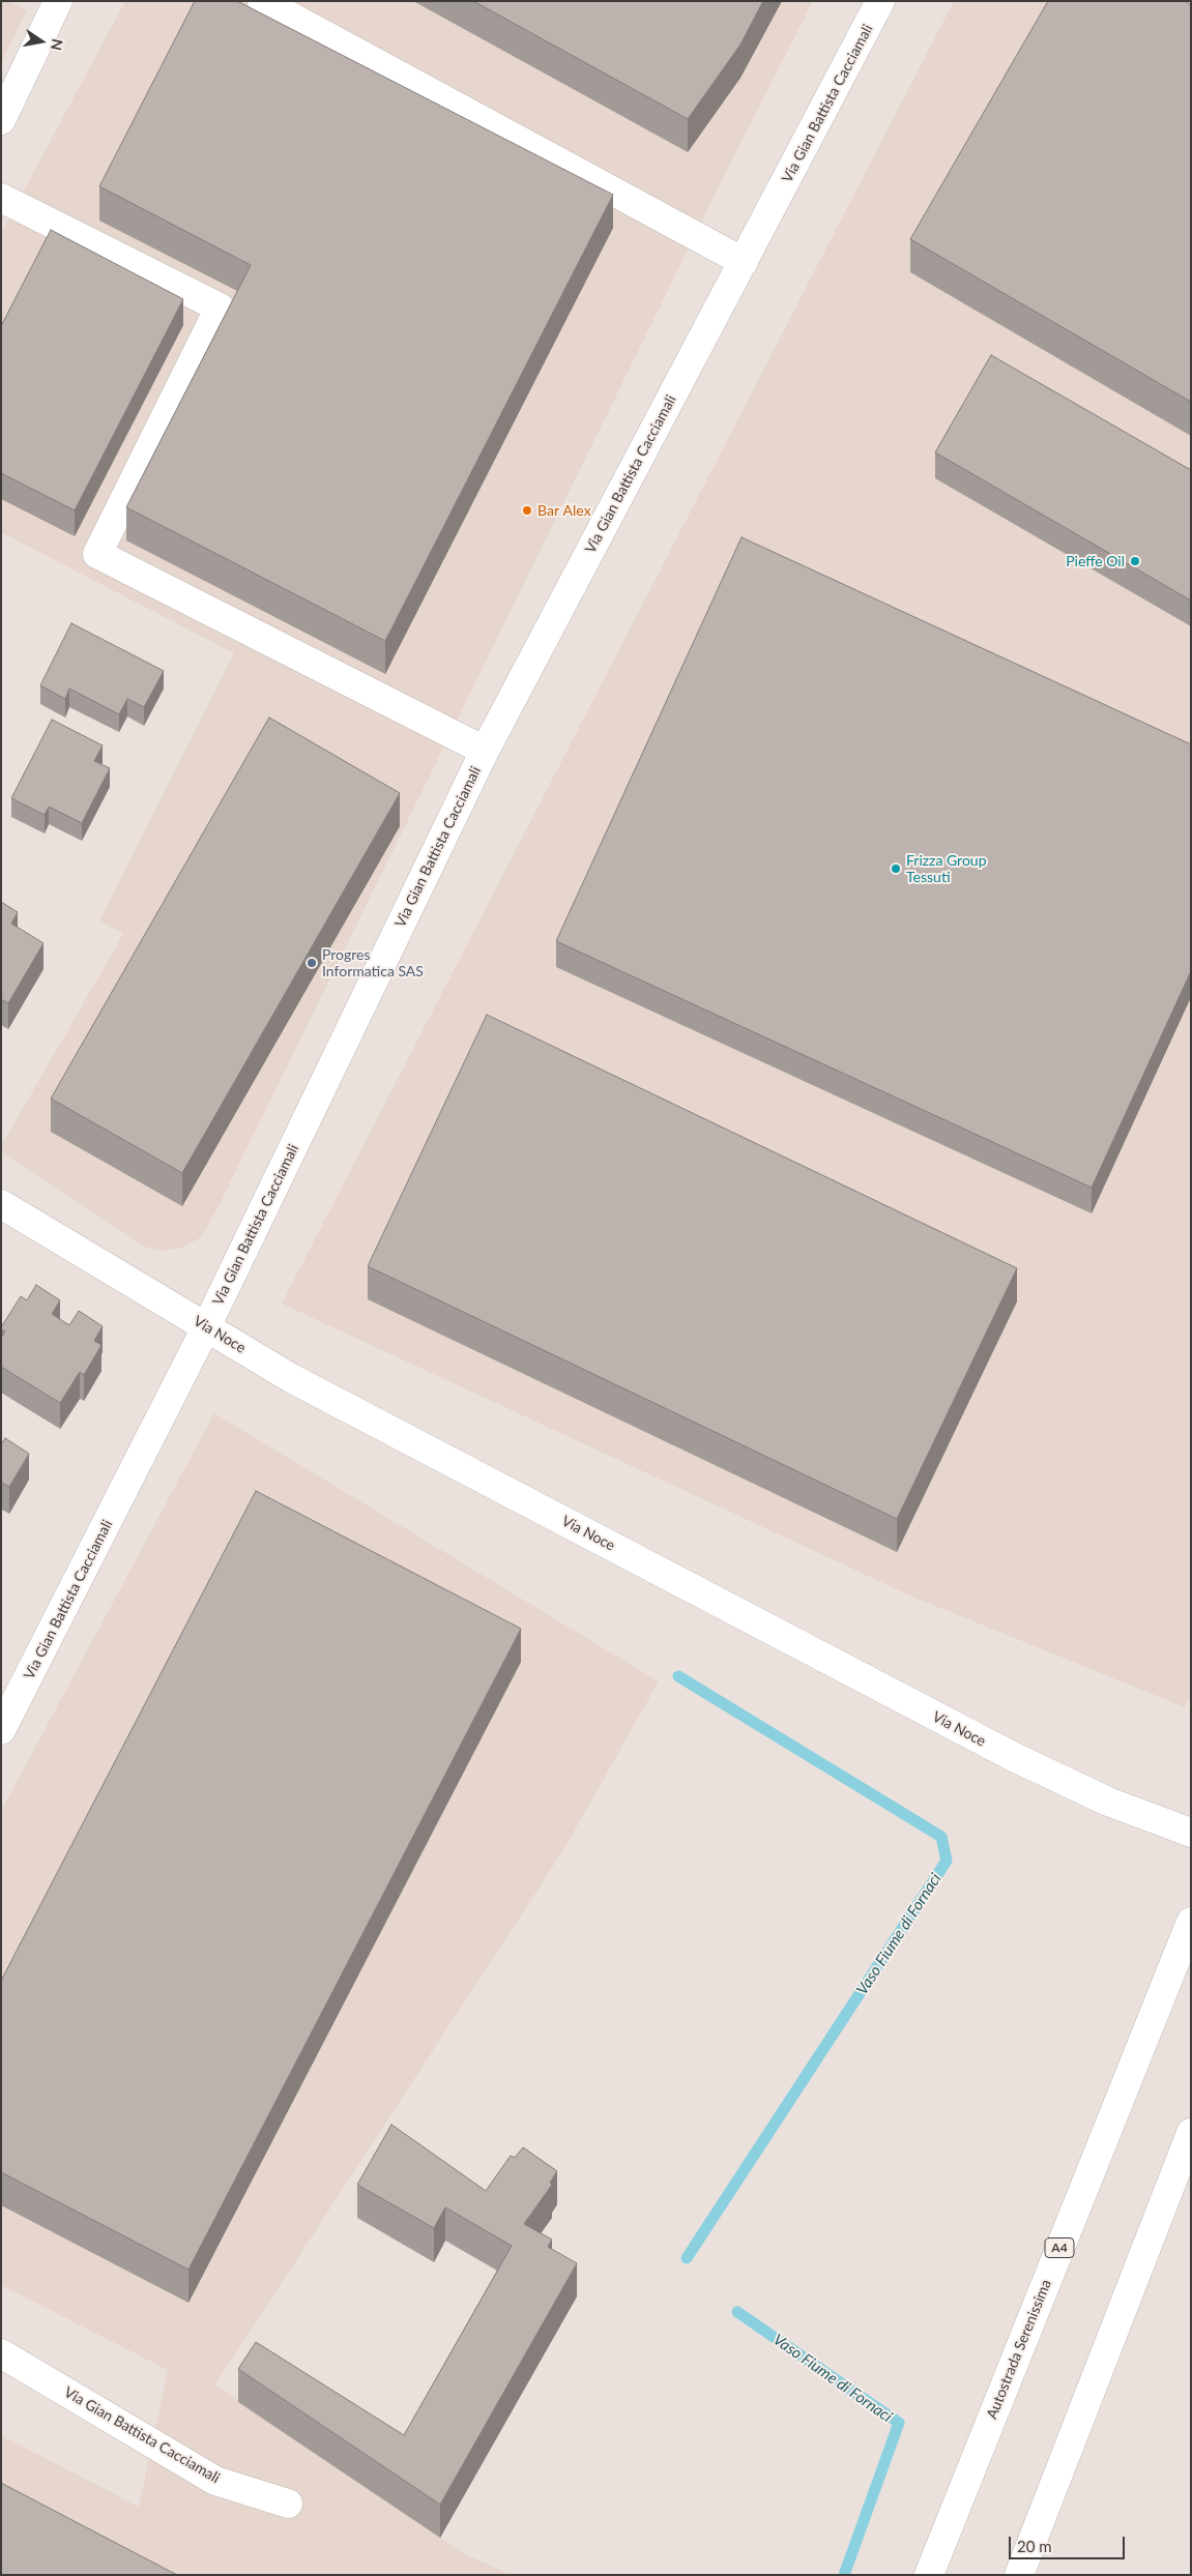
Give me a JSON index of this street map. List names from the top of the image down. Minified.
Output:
{"streets":{"main road":["Via Gian Battista Cacciamali","Via Noce","A4","Autostrada Serenissima"]},"crossings":[["Via Gian Battista Cacciamali","Via Noce"]],"water":["Vaso Fiume di Fornaci"],"places":["Bar Alex","Pieffe Oil","Frizza Group Tessuti","Progres Informatica SAS"],"scale_bar":"20 m","north":"right"}
